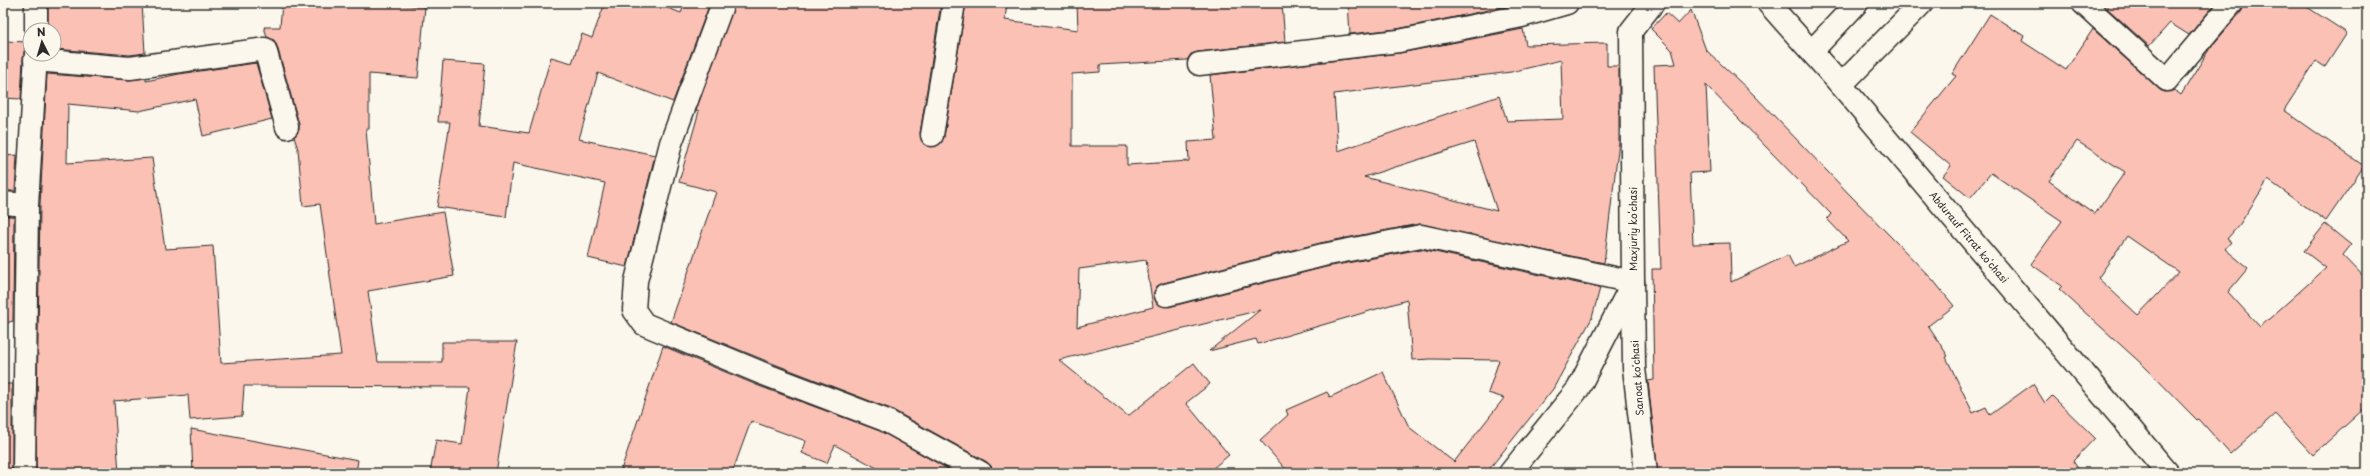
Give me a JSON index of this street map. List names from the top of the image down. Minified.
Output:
{"streets":{"street":["Maxjuriy koʻchasi","Abdurauf Fitrat koʻchasi","Sanoat koʻchasi"]},"crossings":[["Maxjuriy koʻchasi","Sanoat koʻchasi"]],"north":"top"}
